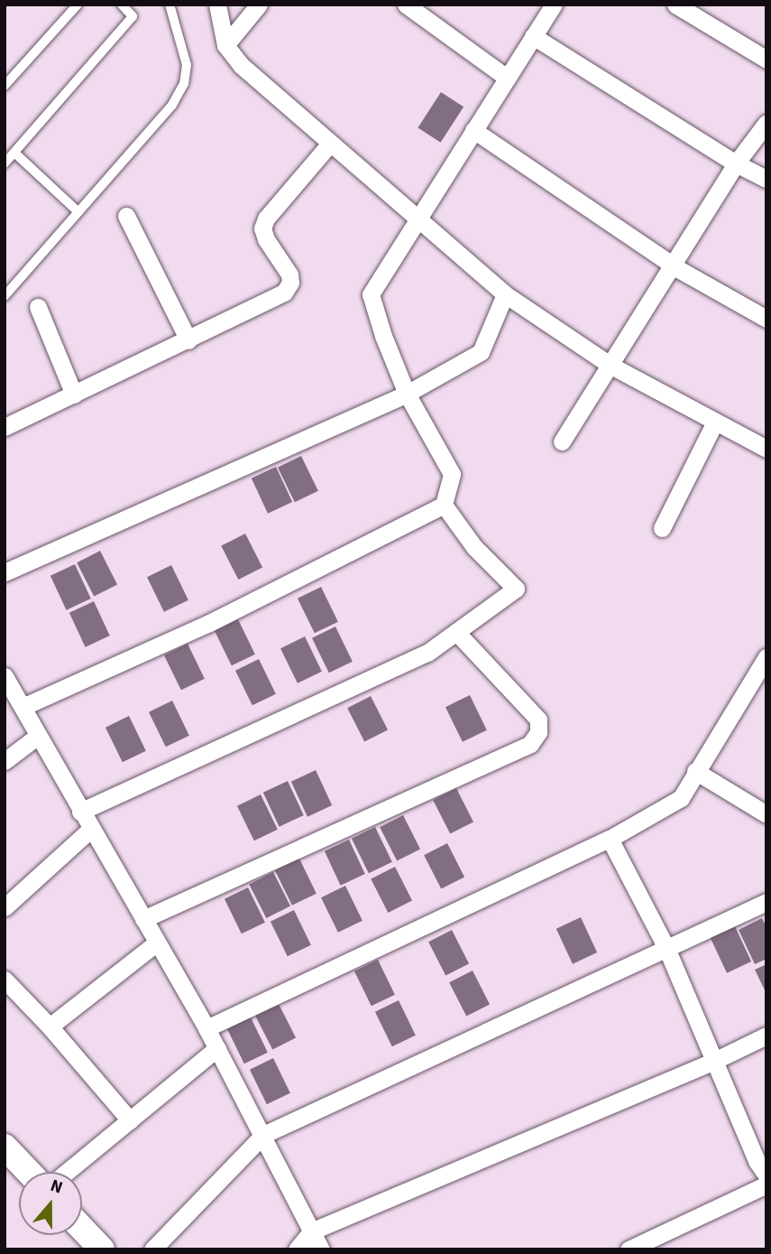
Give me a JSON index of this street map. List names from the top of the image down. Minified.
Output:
{"north":"top"}
